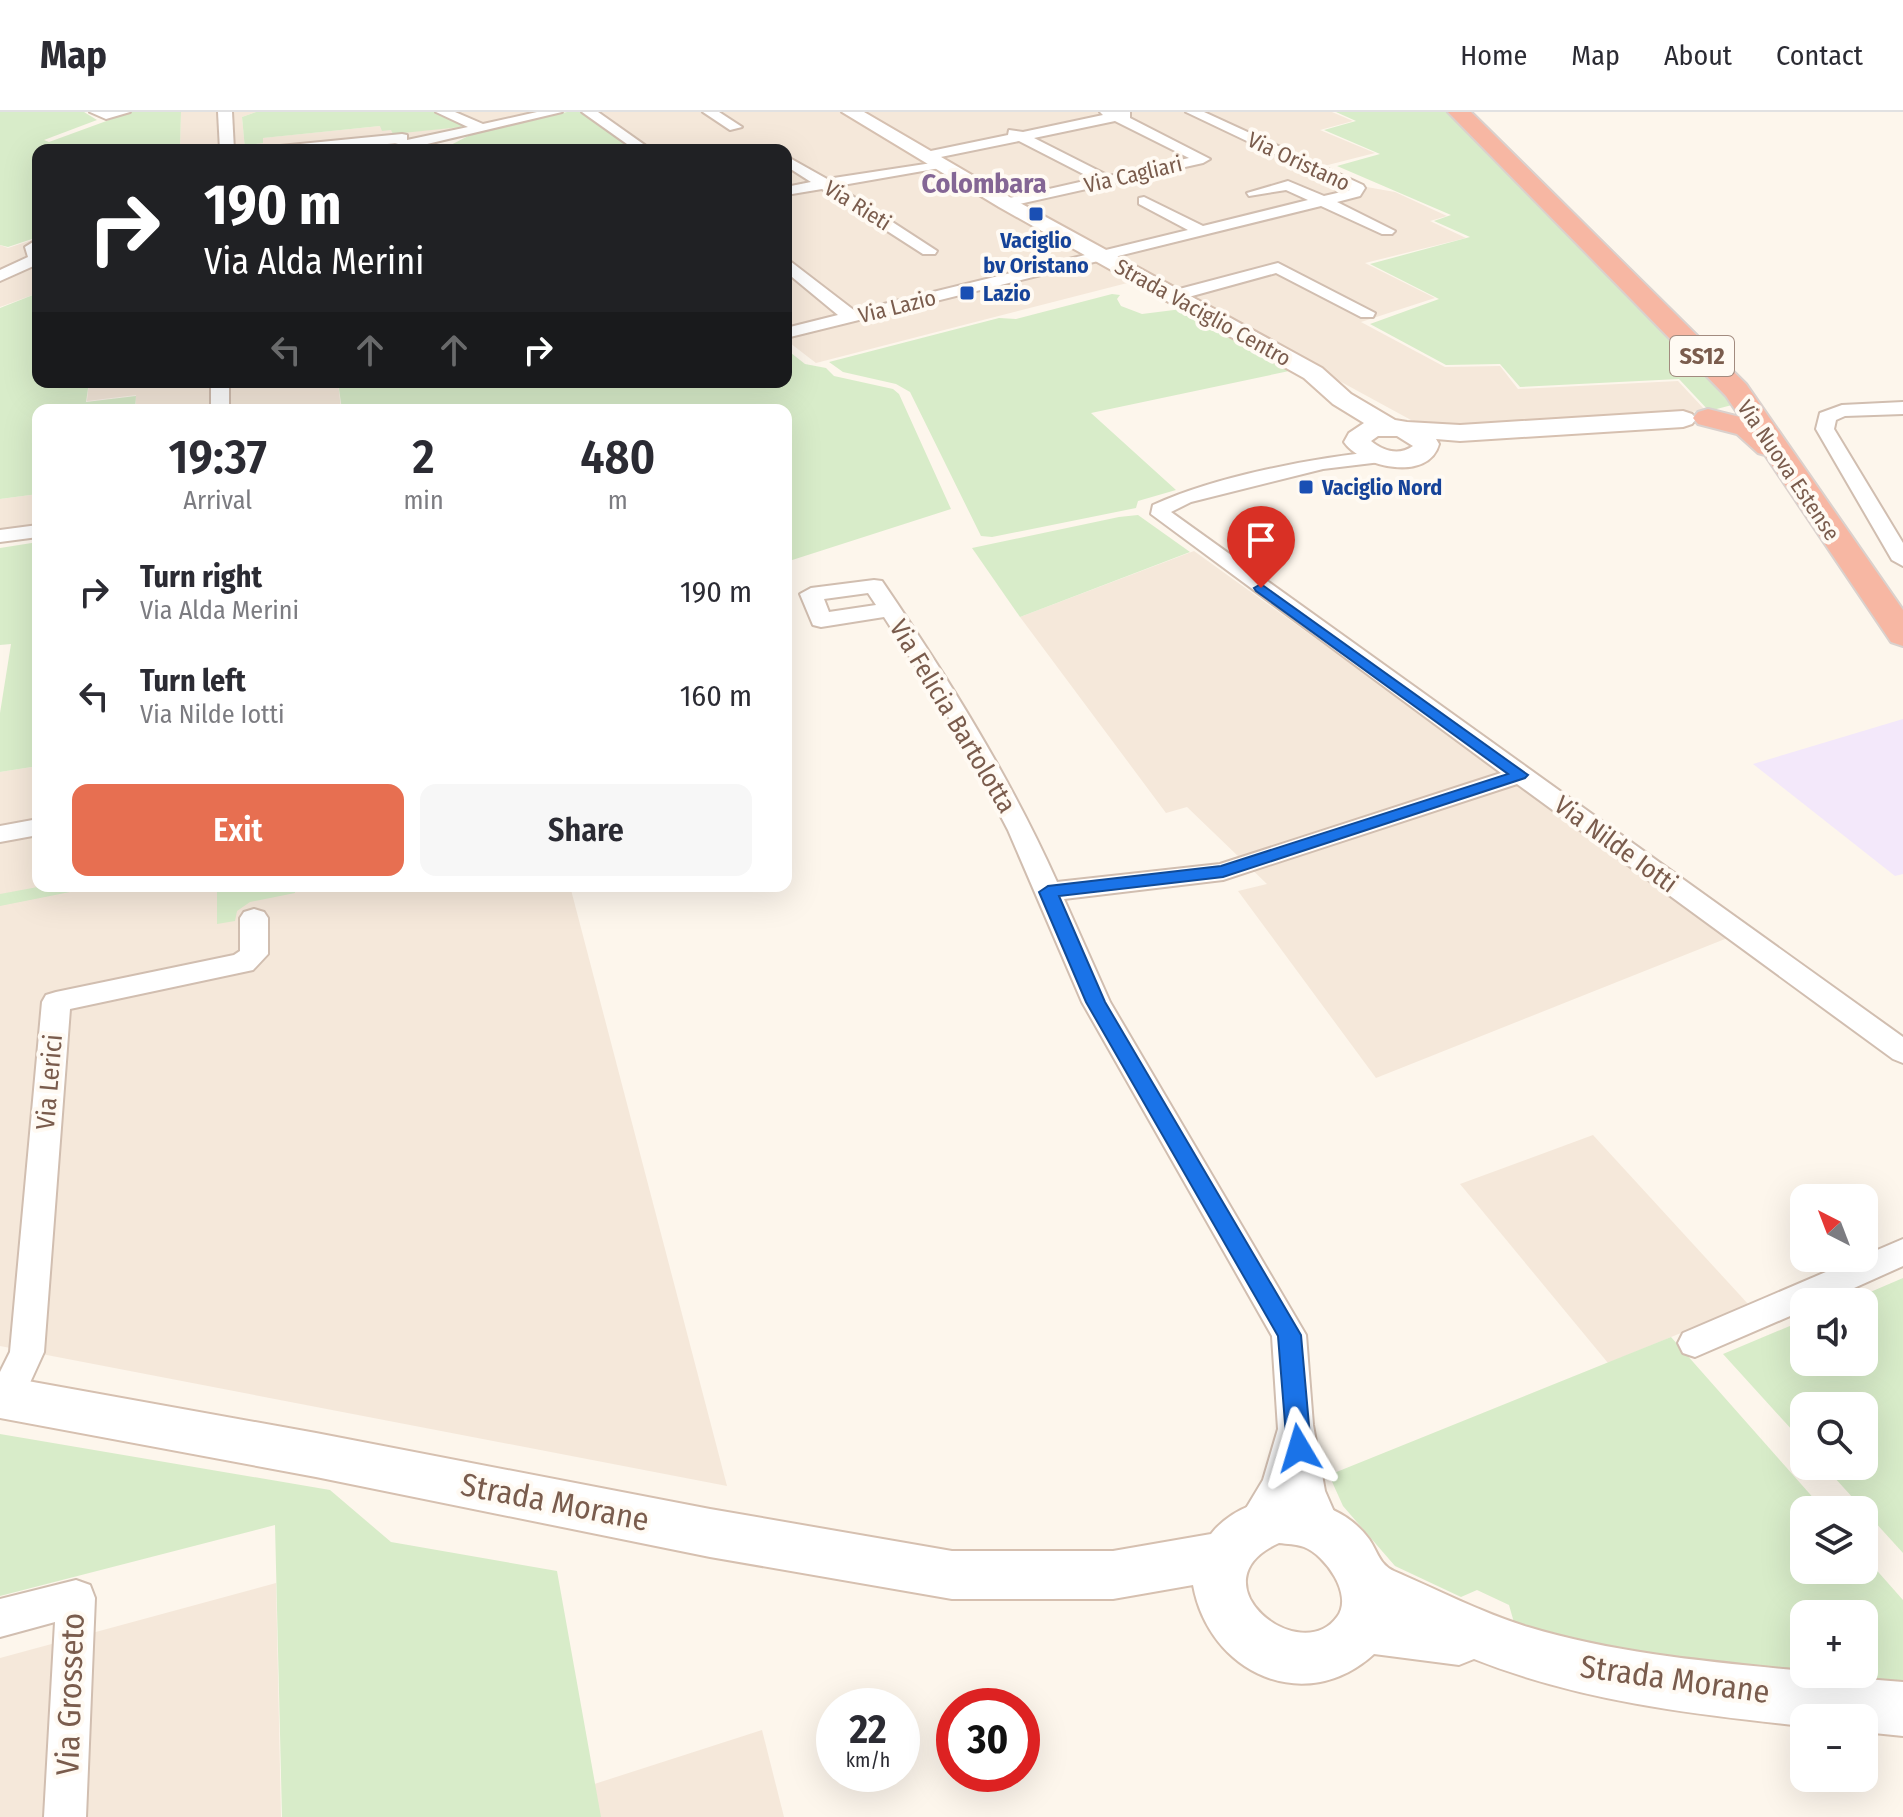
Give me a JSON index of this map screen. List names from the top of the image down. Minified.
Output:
{"streets":{"highway":["SS12","Via Nuova Estense"],"street":["Via Oristano","Via Cagliari","Via Rieti","Via Lazio","Strada Vaciglio Centro","Via Felicia Bartolotta","Via Nilde Iotti","Via Lerici","Strada Morane","Via Grosseto"]},"crossings":[["Via Oristano","Via Lazio"],["Via Oristano","Strada Vaciglio Centro"],["Via Cagliari","Strada Vaciglio Centro"],["Via Lazio","Strada Vaciglio Centro"],["Strada Vaciglio Centro","Via Nilde Iotti"],["Via Felicia Bartolotta","Strada Morane"],["Via Lerici","Strada Morane"]],"districts":["Colombara"],"places":{"transit":["Vaciglio bv Oristano","Lazio","Vaciglio Nord"]},"north":"top left","page":{"header":"Map","nav":["Home","Map","About","Contact"],"turn":["190 m","Via Alda Merini"],"eta":["19:37","Arrival","2","min","480","m"],"list":[{"name":"Turn right","note":"Via Alda Merini","value":"190 m"},{"name":"Turn left","note":"Via Nilde Iotti","value":"160 m"}],"buttons":["Exit","Share"],"map_buttons":["+","−"],"speed":"22 km/h","limit":"30"}}
